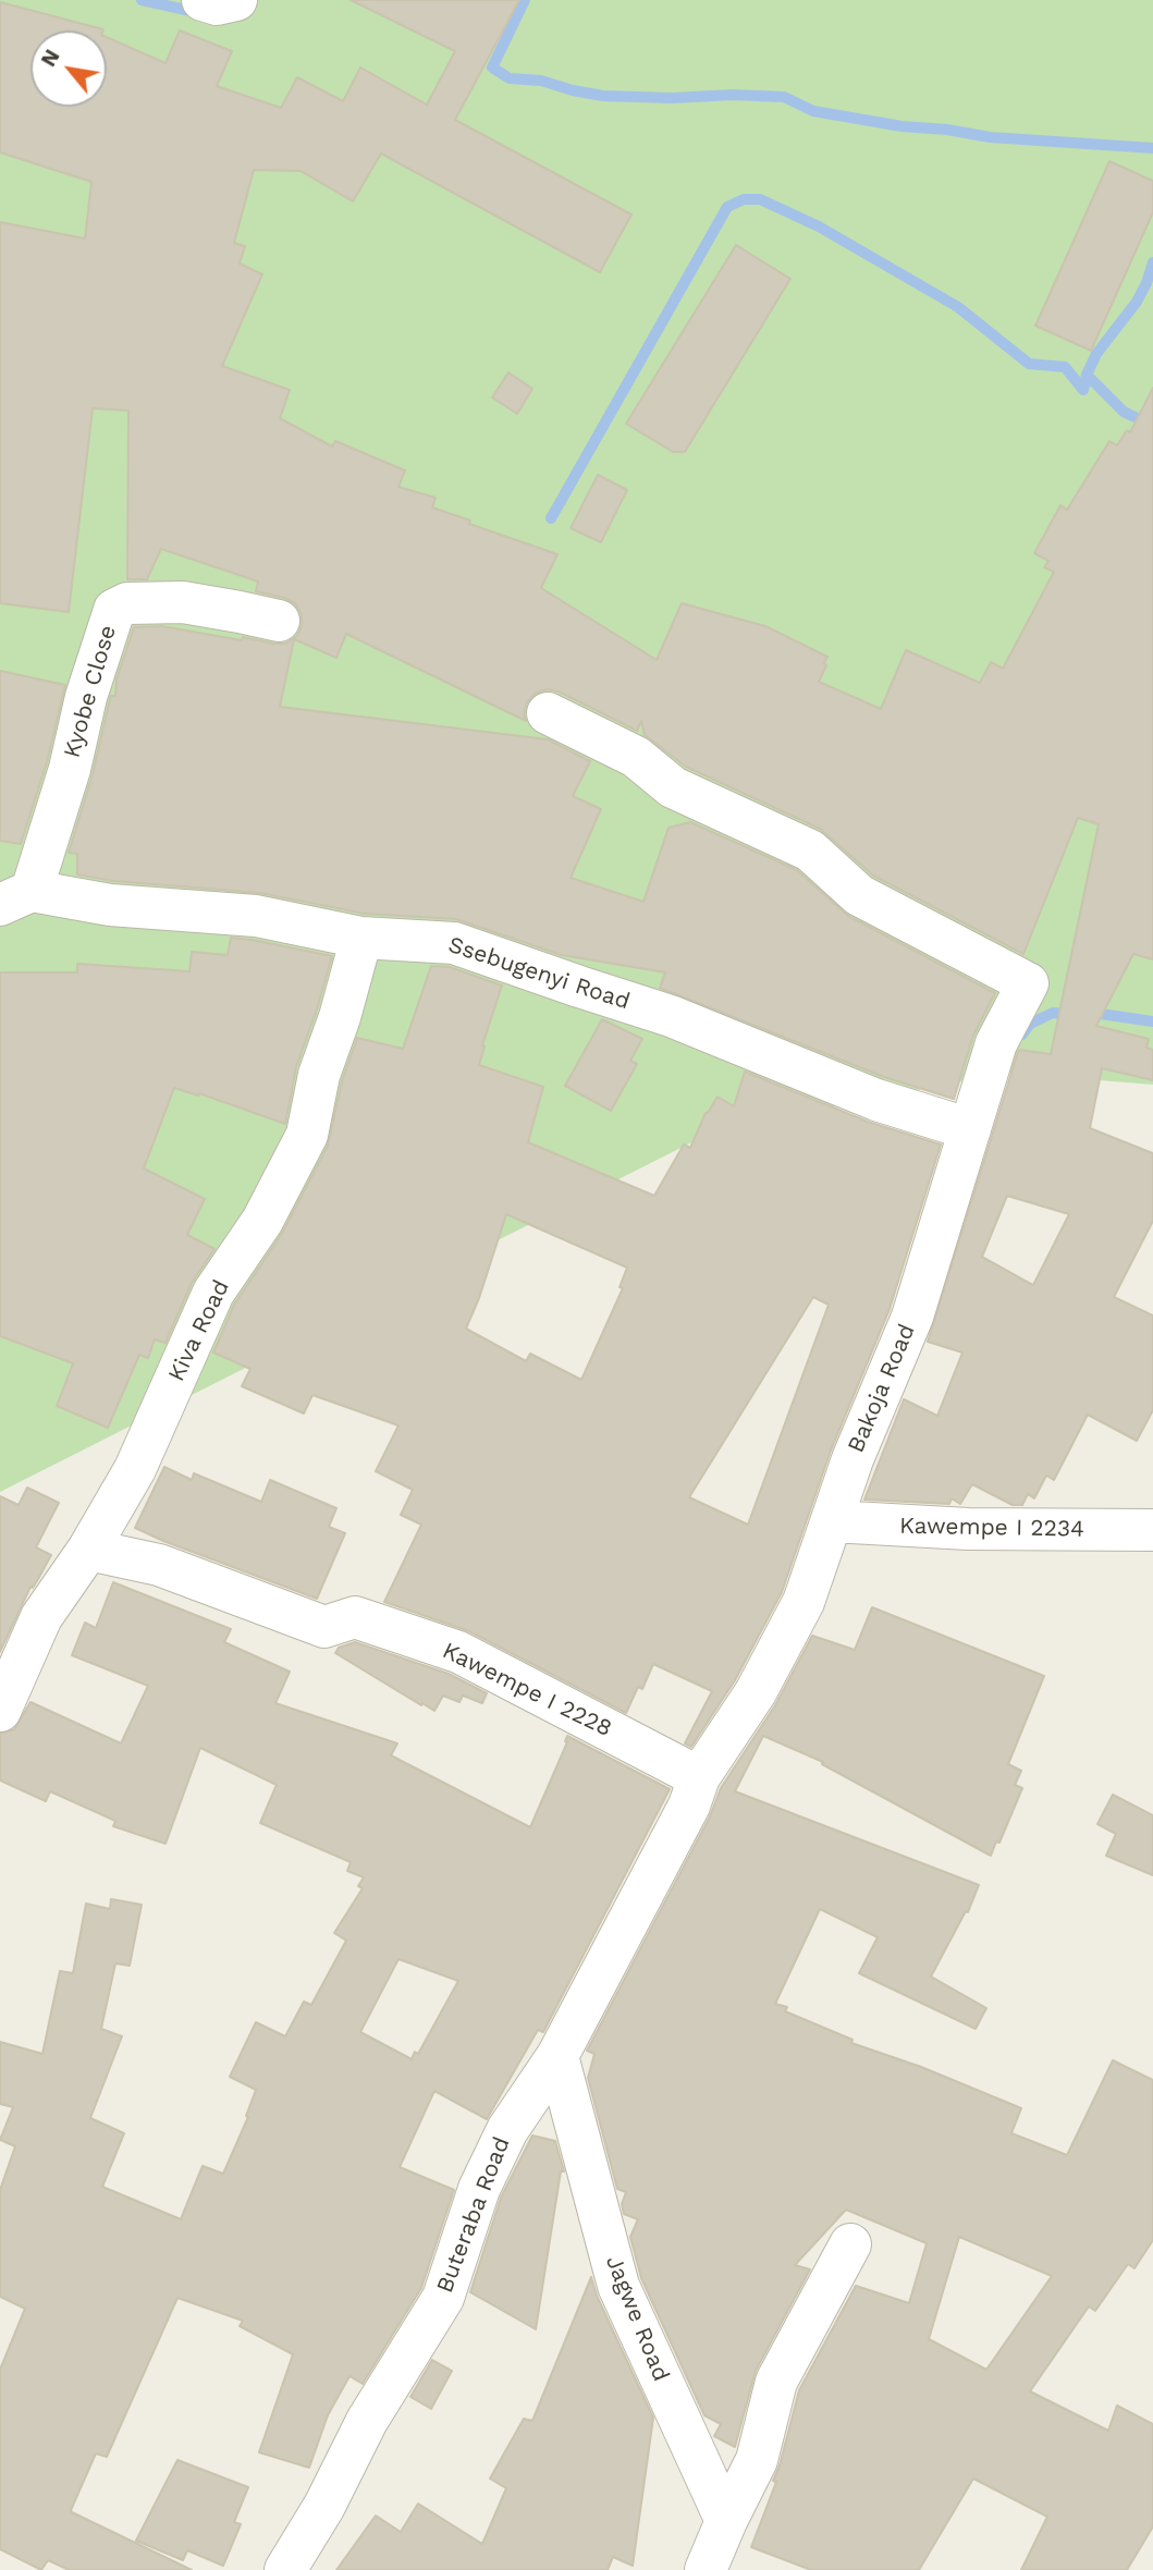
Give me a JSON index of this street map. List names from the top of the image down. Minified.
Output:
{"streets":{"street":["Kyobe Close","Ssebugenyi Road","Kiva Road","Bakoja Road","Kawempe I 2234","Kawempe I 2228","Buteraba Road","Jagwe Road"]},"crossings":[["Kyobe Close","Ssebugenyi Road"],["Ssebugenyi Road","Kiva Road"],["Ssebugenyi Road","Bakoja Road"],["Kiva Road","Kawempe I 2228"],["Bakoja Road","Kawempe I 2234"],["Bakoja Road","Kawempe I 2228"],["Bakoja Road","Buteraba Road"],["Kawempe I 2228","Buteraba Road"],["Buteraba Road","Jagwe Road"]],"north":"top left"}
